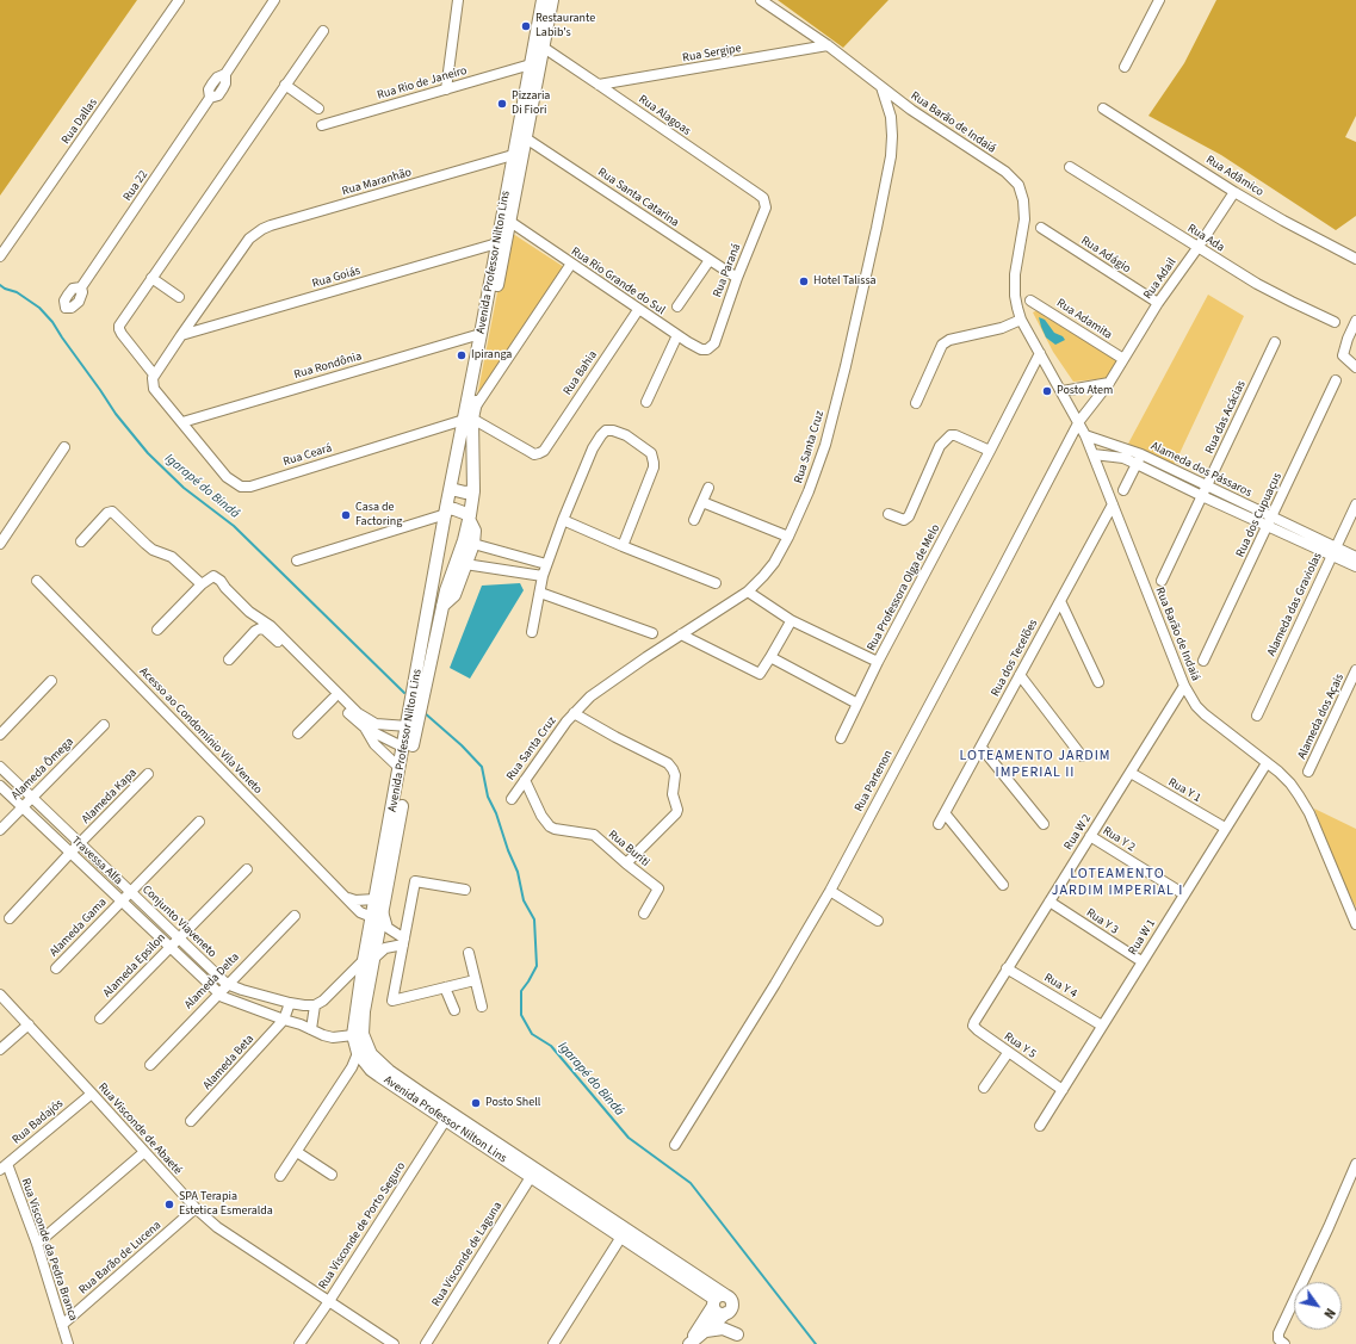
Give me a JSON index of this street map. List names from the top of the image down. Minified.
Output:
{"streets":{"main road":["Avenida Professor Nilton Lins"],"street":["Rua Sergipe","Rua Rio de Janeiro","Rua Alagoas","Rua Dallas","Rua Barão de Indaiá","Rua Adâmico","Rua Maranhão","Rua 22","Rua Santa Catarina","Rua Ada","Rua Adágio","Rua Paraná","Rua Goiás","Rua Adail","Rua Rio Grande do Sul","Rua Adamita","Rua Rondônia","Rua Bahia","Rua das Acácias","Rua Santa Cruz","Rua Ceará","Alameda dos Pássaros","Rua dos Cupuaçus","Rua Professora Olga de Melo","Alameda das Graviolas","Rua dos Tecelões","Alameda dos Açais","Acesso ao Condomínio Vila Veneto","Alameda Ômega","Rua Partenon","Rua Y 1","Alameda Kapa","Rua W 2","Rua Y 2","Rua Buriti","Travessa Alfa","Conjunto Viaveneto","Rua Y 3","Alameda Gama","Rua W 1","Alameda Epsilon","Alameda Delta","Rua Y 4","Rua Y 5","Alameda Beta","Rua Badajós","Rua Visconde de Abaeté","Rua Visconde de Porto Seguro","Rua Visconde da Pedra Branca","Rua Visconde de Laguna","Rua Barão de Lucena"]},"crossings":[["Rua Sergipe","Rua Alagoas"],["Rua Sergipe","Rua Barão de Indaiá"],["Rua Rio de Janeiro","Avenida Professor Nilton Lins"],["Rua Alagoas","Avenida Professor Nilton Lins"],["Rua Alagoas","Rua Paraná"],["Rua Barão de Indaiá","Rua Adail"],["Rua Barão de Indaiá","Rua Santa Cruz"],["Rua Barão de Indaiá","Alameda dos Pássaros"],["Rua Barão de Indaiá","Rua Professora Olga de Melo"],["Rua Barão de Indaiá","Rua dos Tecelões"],["Rua Barão de Indaiá","Rua Partenon"],["Rua Barão de Indaiá","Rua W 2"],["Rua Barão de Indaiá","Rua W 1"],["Rua Adâmico","Rua Adail"],["Rua Maranhão","Avenida Professor Nilton Lins"],["Rua Maranhão","Rua Goiás"],["Rua Santa Catarina","Avenida Professor Nilton Lins"],["Rua Santa Catarina","Rua Paraná"],["Rua Ada","Rua Adail"],["Rua Adágio","Rua Adail"],["Avenida Professor Nilton Lins","Rua Goiás"],["Avenida Professor Nilton Lins","Rua Rio Grande do Sul"],["Avenida Professor Nilton Lins","Rua Rondônia"],["Avenida Professor Nilton Lins","Rua Bahia"],["Avenida Professor Nilton Lins","Rua Ceará"],["Avenida Professor Nilton Lins","Acesso ao Condomínio Vila Veneto"],["Avenida Professor Nilton Lins","Travessa Alfa"],["Avenida Professor Nilton Lins","Rua Visconde de Porto Seguro"],["Avenida Professor Nilton Lins","Rua Visconde de Laguna"],["Rua Paraná","Rua Rio Grande do Sul"],["Rua Adail","Rua Adamita"],["Rua Adail","Rua Partenon"],["Rua Rio Grande do Sul","Rua Bahia"],["Rua Rondônia","Rua Ceará"],["Rua Bahia","Rua Ceará"],["Rua das Acácias","Alameda dos Pássaros"],["Rua Santa Cruz","Rua Buriti"],["Alameda dos Pássaros","Rua dos Cupuaçus"],["Alameda dos Pássaros","Alameda das Graviolas"],["Alameda Ômega","Travessa Alfa"],["Alameda Ômega","Conjunto Viaveneto"],["Rua Y 1","Rua W 2"],["Rua Y 1","Rua W 1"],["Alameda Kapa","Travessa Alfa"],["Alameda Kapa","Conjunto Viaveneto"],["Rua W 2","Rua Y 2"],["Rua W 2","Rua Y 3"],["Rua W 2","Rua Y 4"],["Rua W 2","Rua Y 5"],["Rua Y 2","Rua W 1"],["Travessa Alfa","Alameda Gama"],["Travessa Alfa","Alameda Epsilon"],["Travessa Alfa","Alameda Delta"],["Travessa Alfa","Alameda Beta"],["Conjunto Viaveneto","Alameda Gama"],["Conjunto Viaveneto","Alameda Epsilon"],["Conjunto Viaveneto","Alameda Delta"],["Rua Y 3","Rua W 1"],["Rua W 1","Rua Y 4"],["Rua W 1","Rua Y 5"],["Rua Badajós","Rua Visconde de Abaeté"],["Rua Badajós","Rua Visconde da Pedra Branca"],["Rua Visconde de Abaeté","Rua Visconde de Porto Seguro"],["Rua Visconde de Abaeté","Rua Barão de Lucena"],["Rua Visconde da Pedra Branca","Rua Barão de Lucena"]],"districts":["LOTEAMENTO JARDIM IMPERIAL II","LOTEAMENTO JARDIM IMPERIAL I"],"water":["Igarapé do Bindá"],"places":["Restaurante Labib's","Pizzaria Di Fiori","Hotel Talissa","Ipiranga","Posto Atem","Casa de Factoring","Posto Shell","SPA Terapia Estetica Esmeralda"],"north":"bottom right"}
